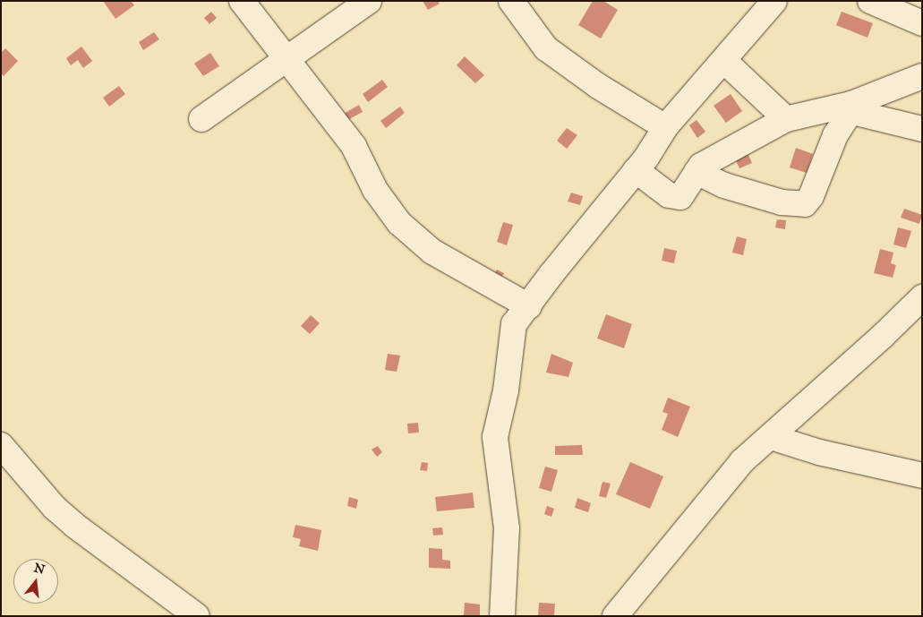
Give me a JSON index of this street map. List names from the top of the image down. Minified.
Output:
{"north":"top"}
